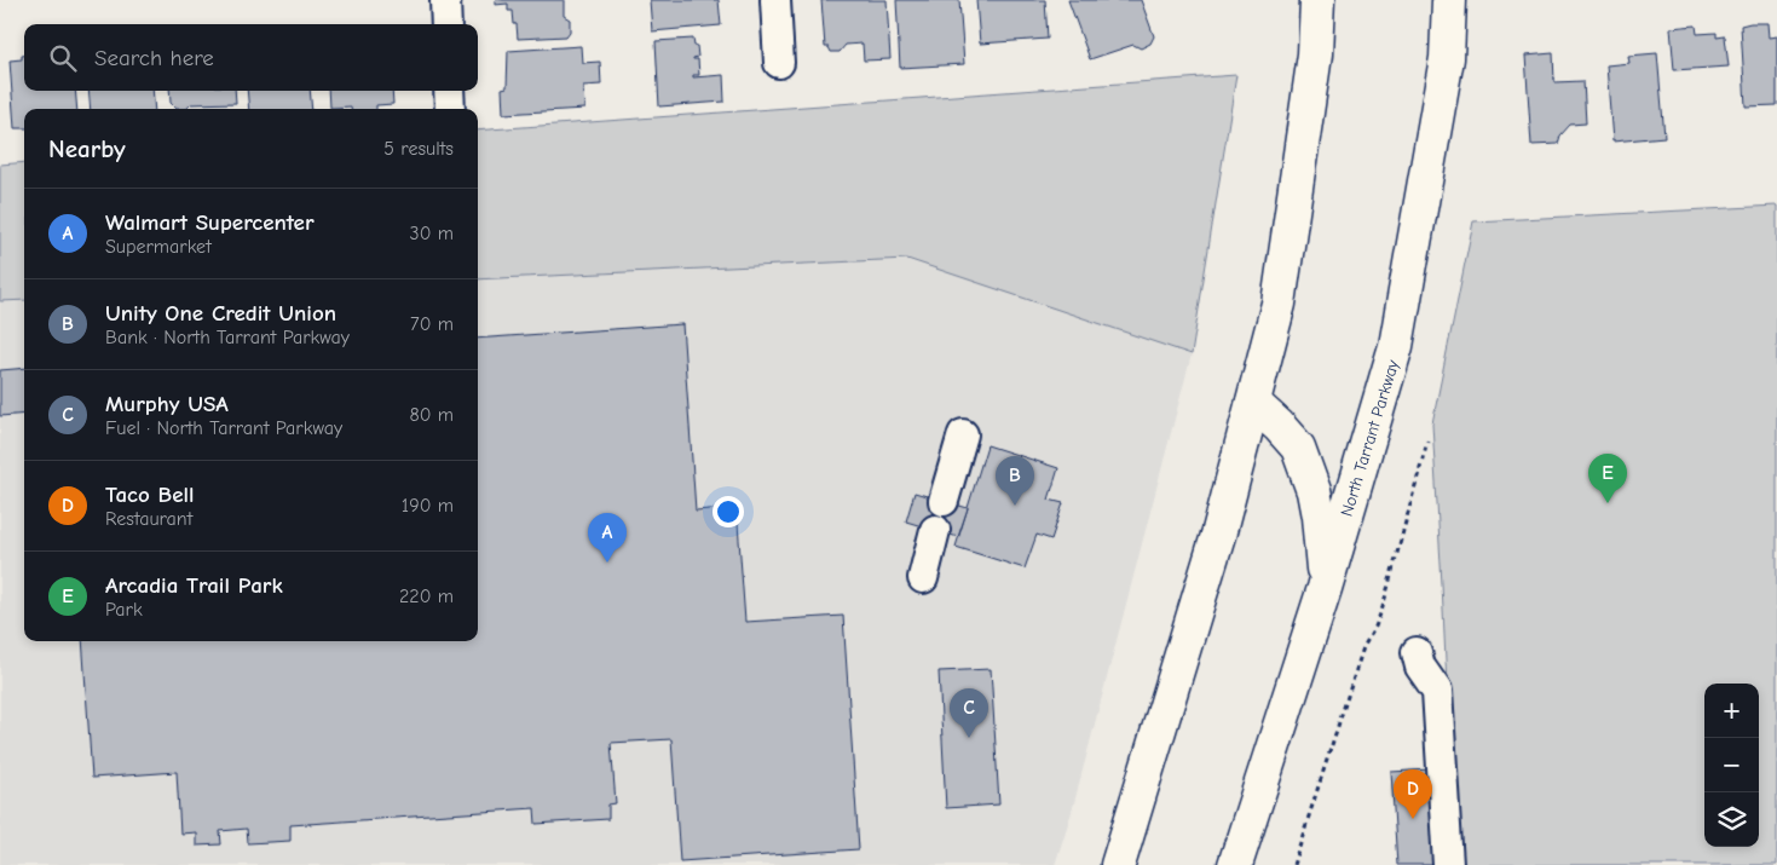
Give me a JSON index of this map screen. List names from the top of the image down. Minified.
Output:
{"streets":{"main road":["North Tarrant Parkway"]},"page":{"search":"Search here","heading":["Nearby","5 results"],"list":[{"mark":"A","name":"Walmart Supercenter","note":"Supermarket","value":"30 m"},{"mark":"B","name":"Unity One Credit Union","note":"Bank · North Tarrant Parkway","value":"70 m"},{"mark":"C","name":"Murphy USA","note":"Fuel · North Tarrant Parkway","value":"80 m"},{"mark":"D","name":"Taco Bell","note":"Restaurant","value":"190 m"},{"mark":"E","name":"Arcadia Trail Park","note":"Park","value":"220 m"}],"pins":["E","B","A","C","D"],"map_buttons":["+","−"]}}
